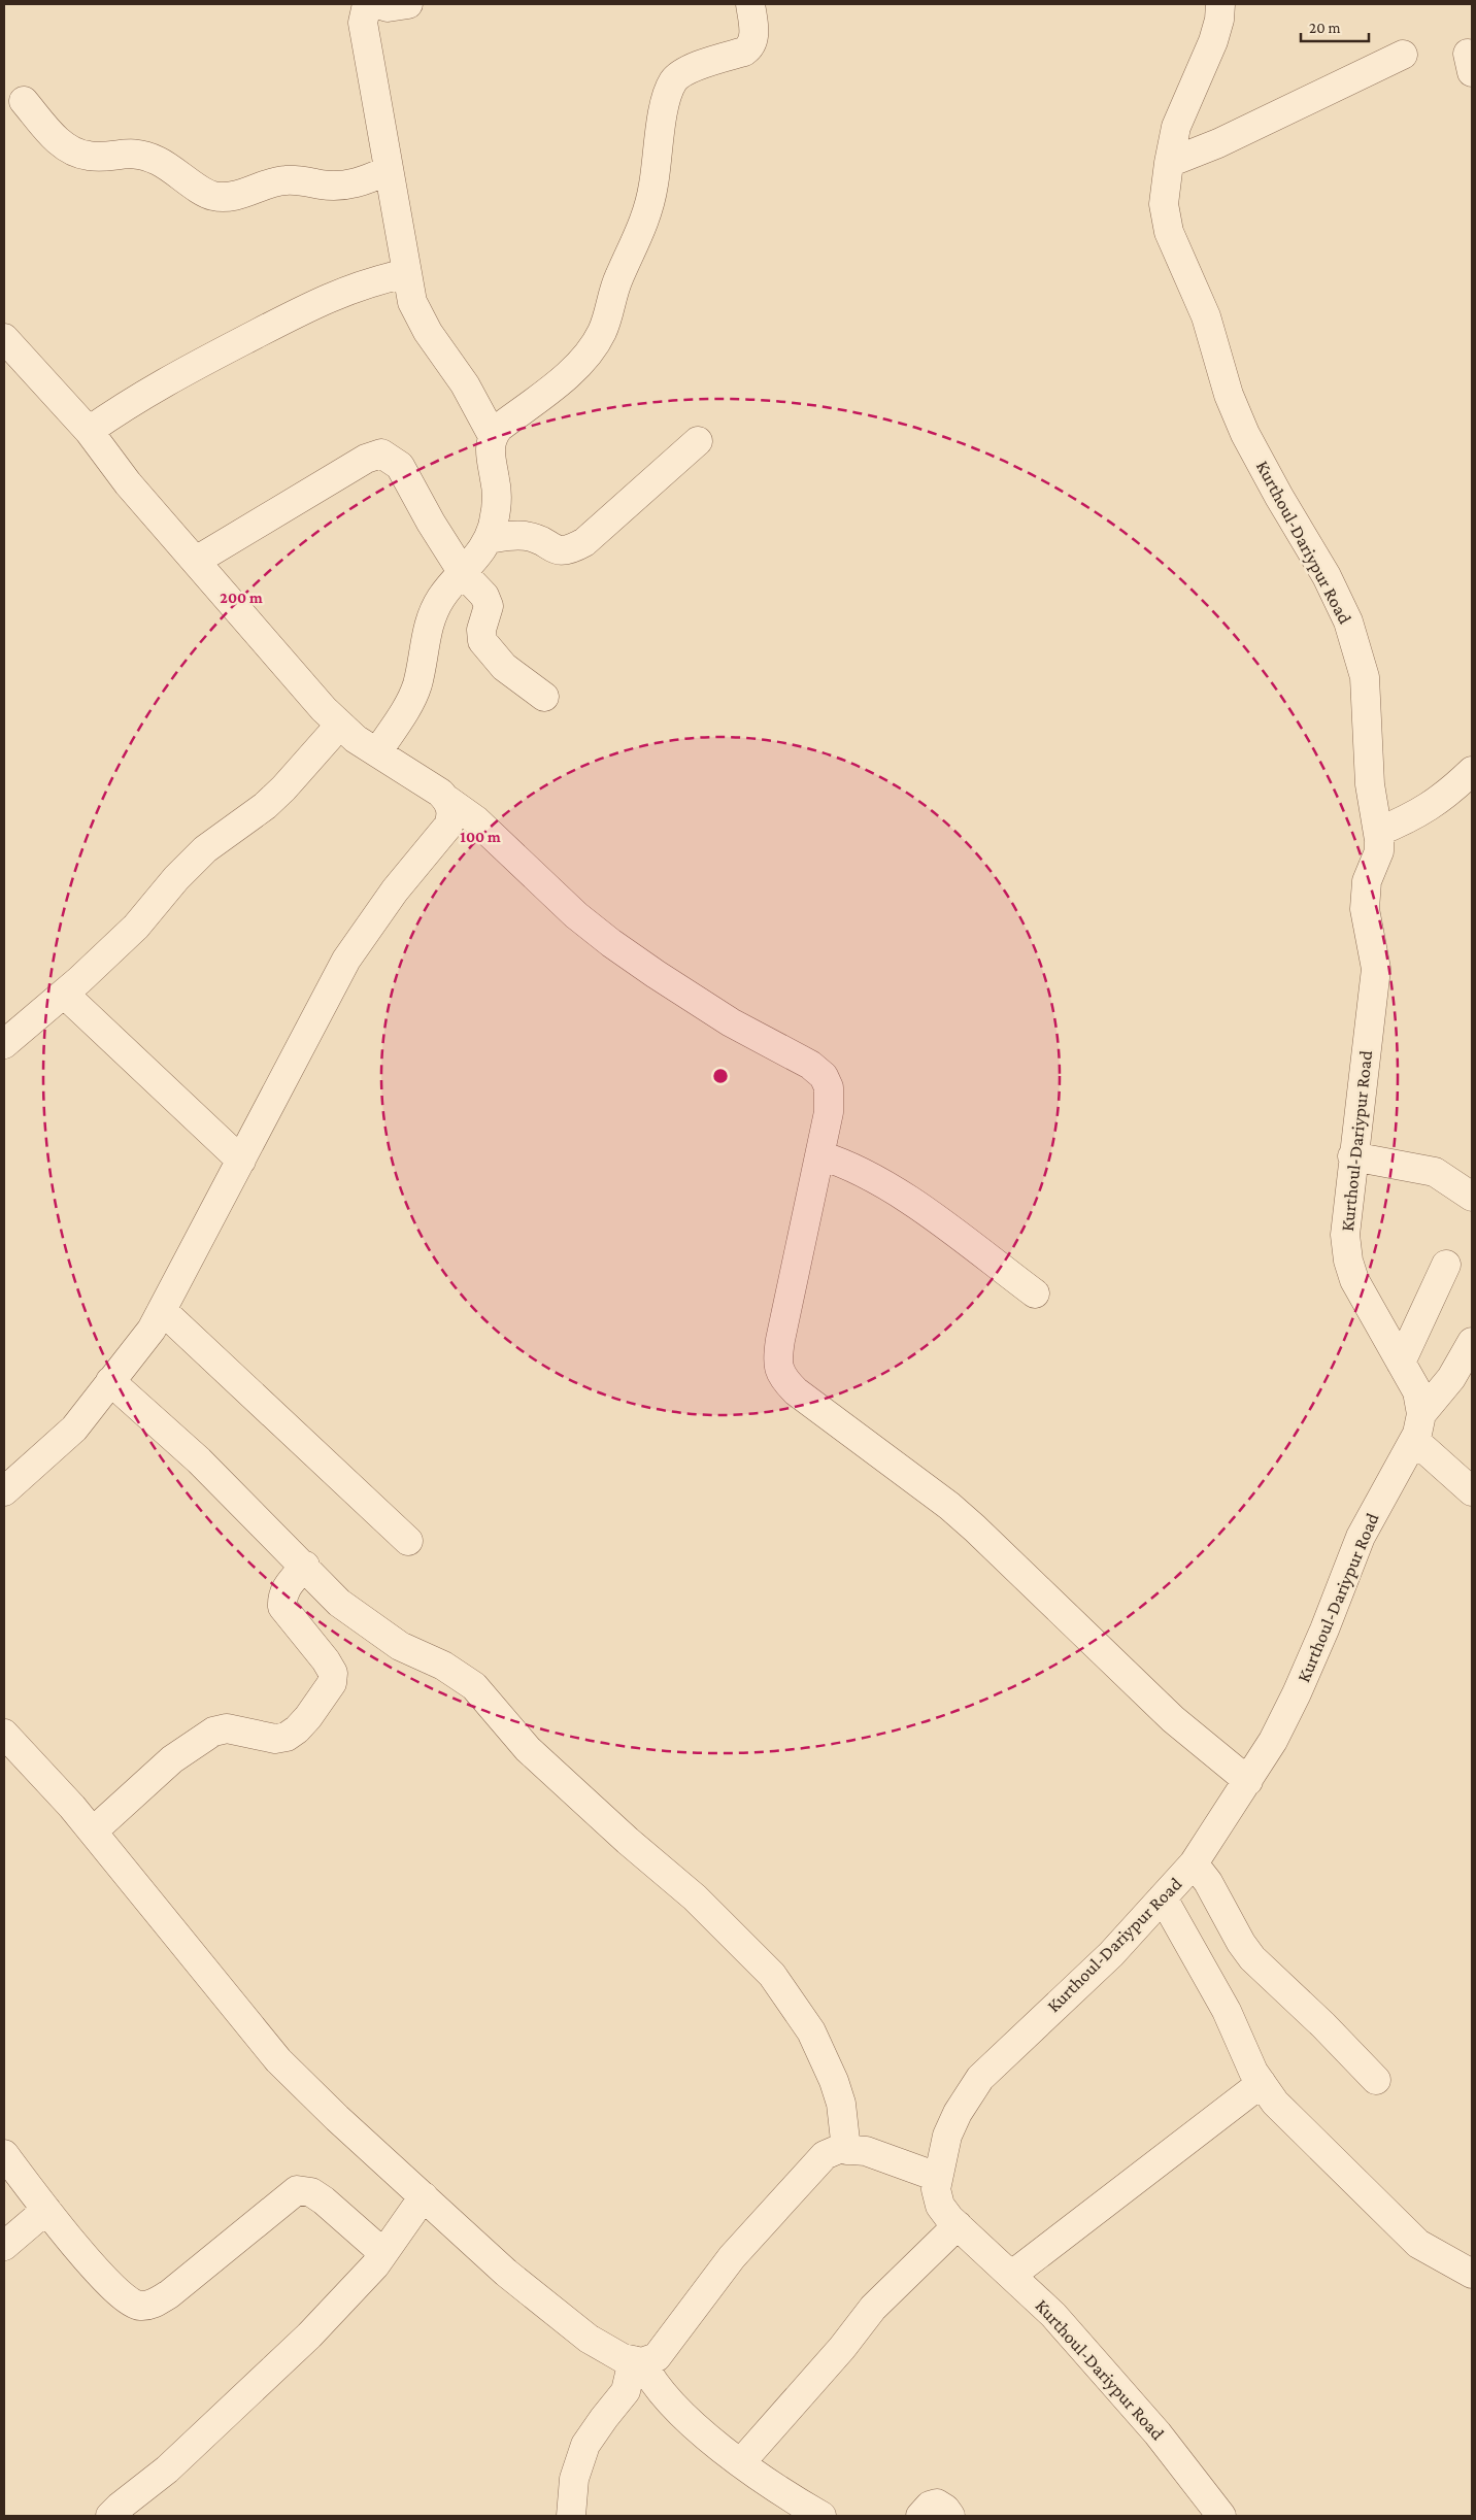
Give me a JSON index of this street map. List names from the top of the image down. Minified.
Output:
{"streets":{"street":["Kurthoul-Dariypur Road"]},"scale_bar":"20 m","rings":["200 m","100 m"]}
